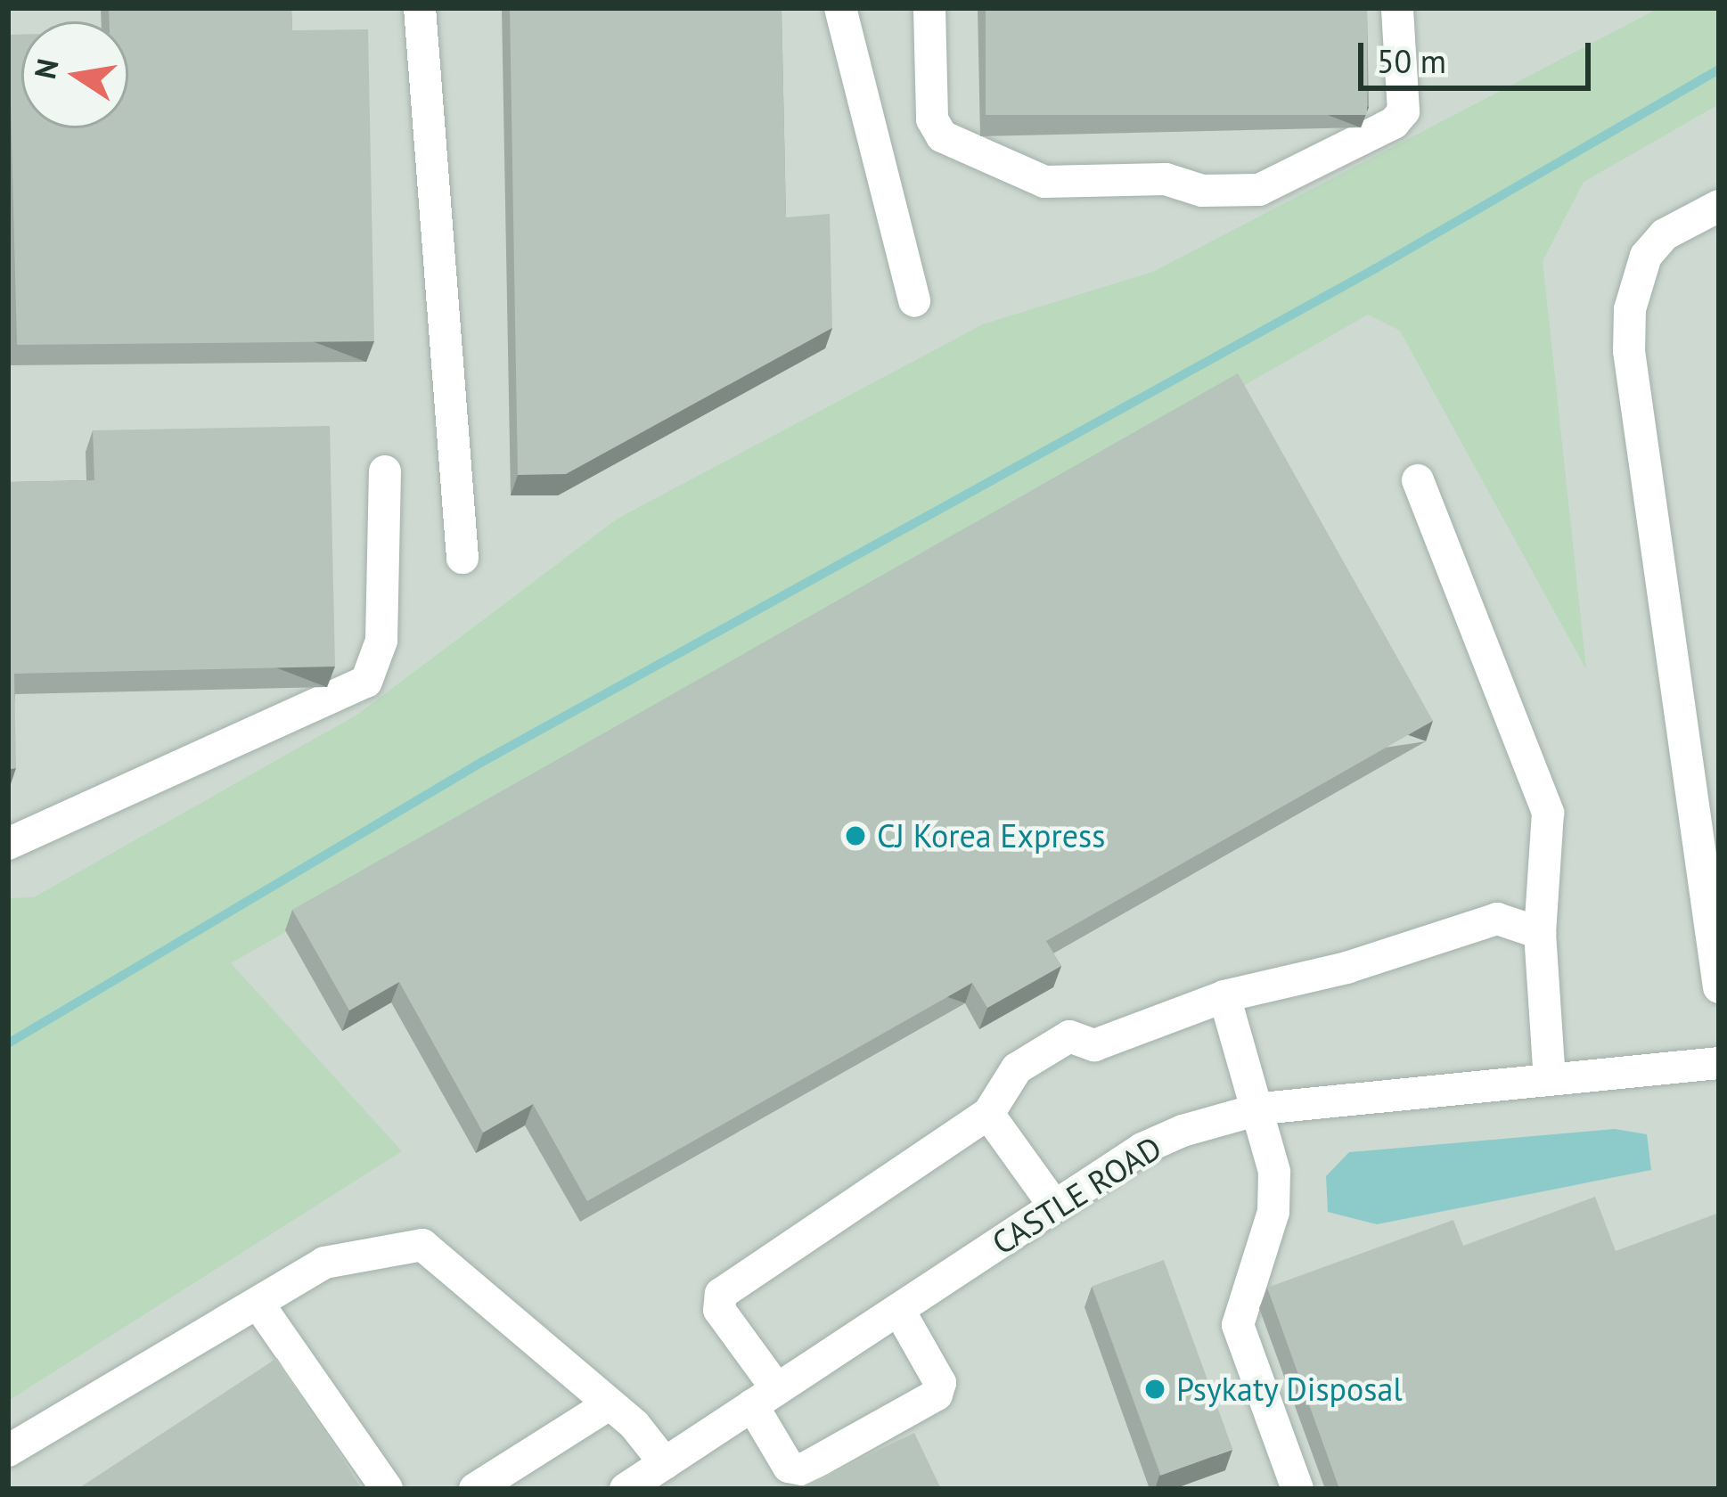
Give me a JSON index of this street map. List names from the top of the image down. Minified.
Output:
{"streets":{"street":["CASTLE ROAD"]},"places":["CJ Korea Express","Psykaty Disposal"],"scale_bar":"50 m","north":"left"}
